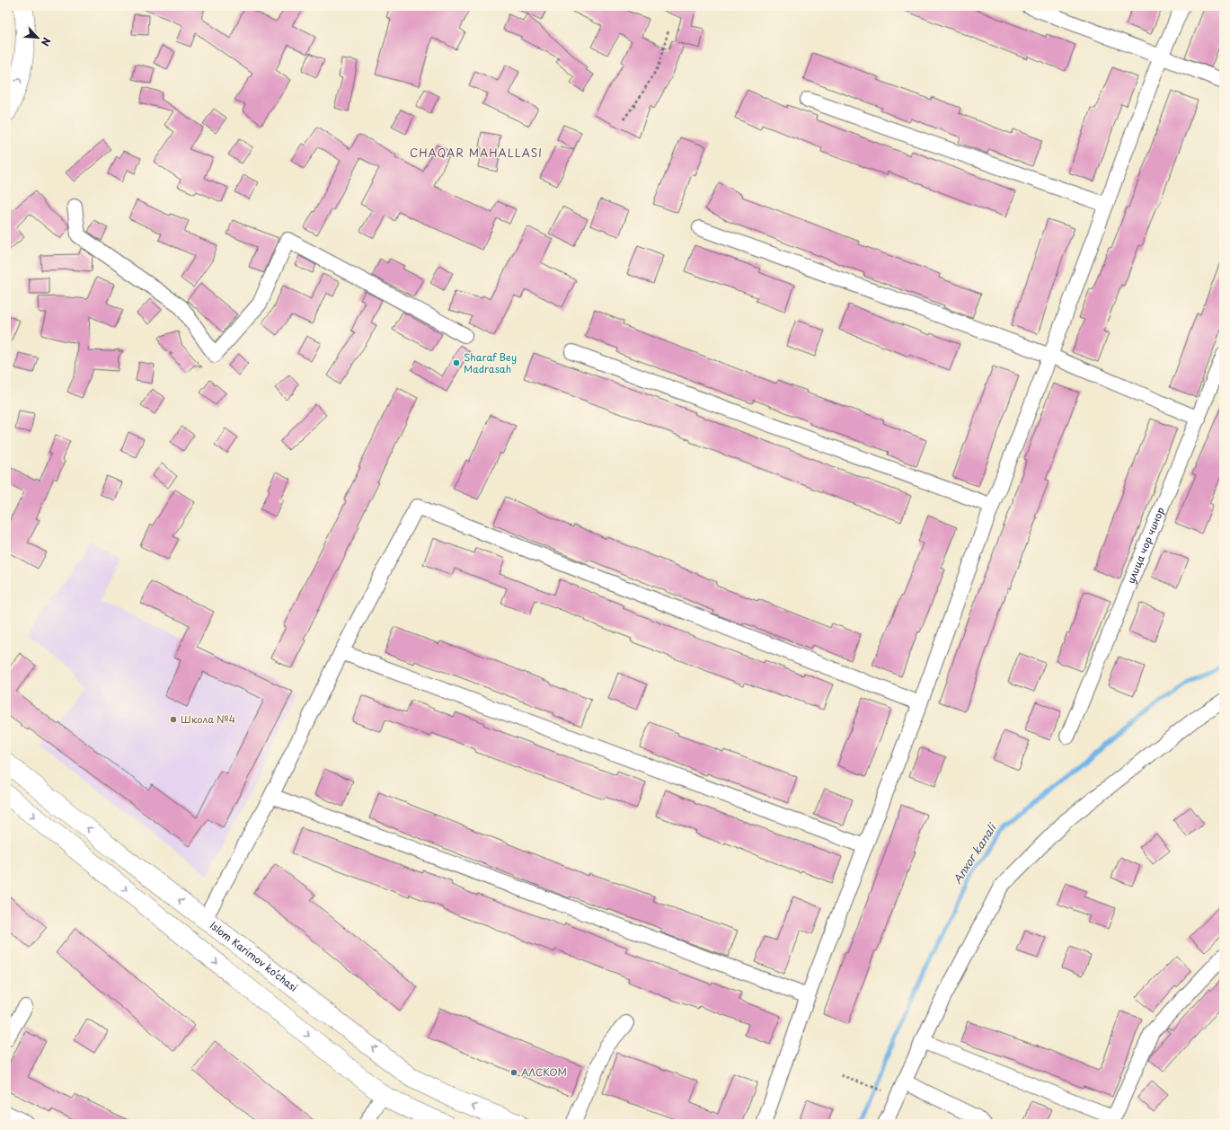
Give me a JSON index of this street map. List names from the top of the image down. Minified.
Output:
{"streets":{"main road":["Islom Karimov ko‘chasi"],"street":["улица чор чинор"]},"districts":["CHAQAR MAHALLASI"],"water":["Anxor kanali"],"places":["Sharaf Bey Madrasah","Школа №4","АЛСКОМ"],"north":"bottom right"}
